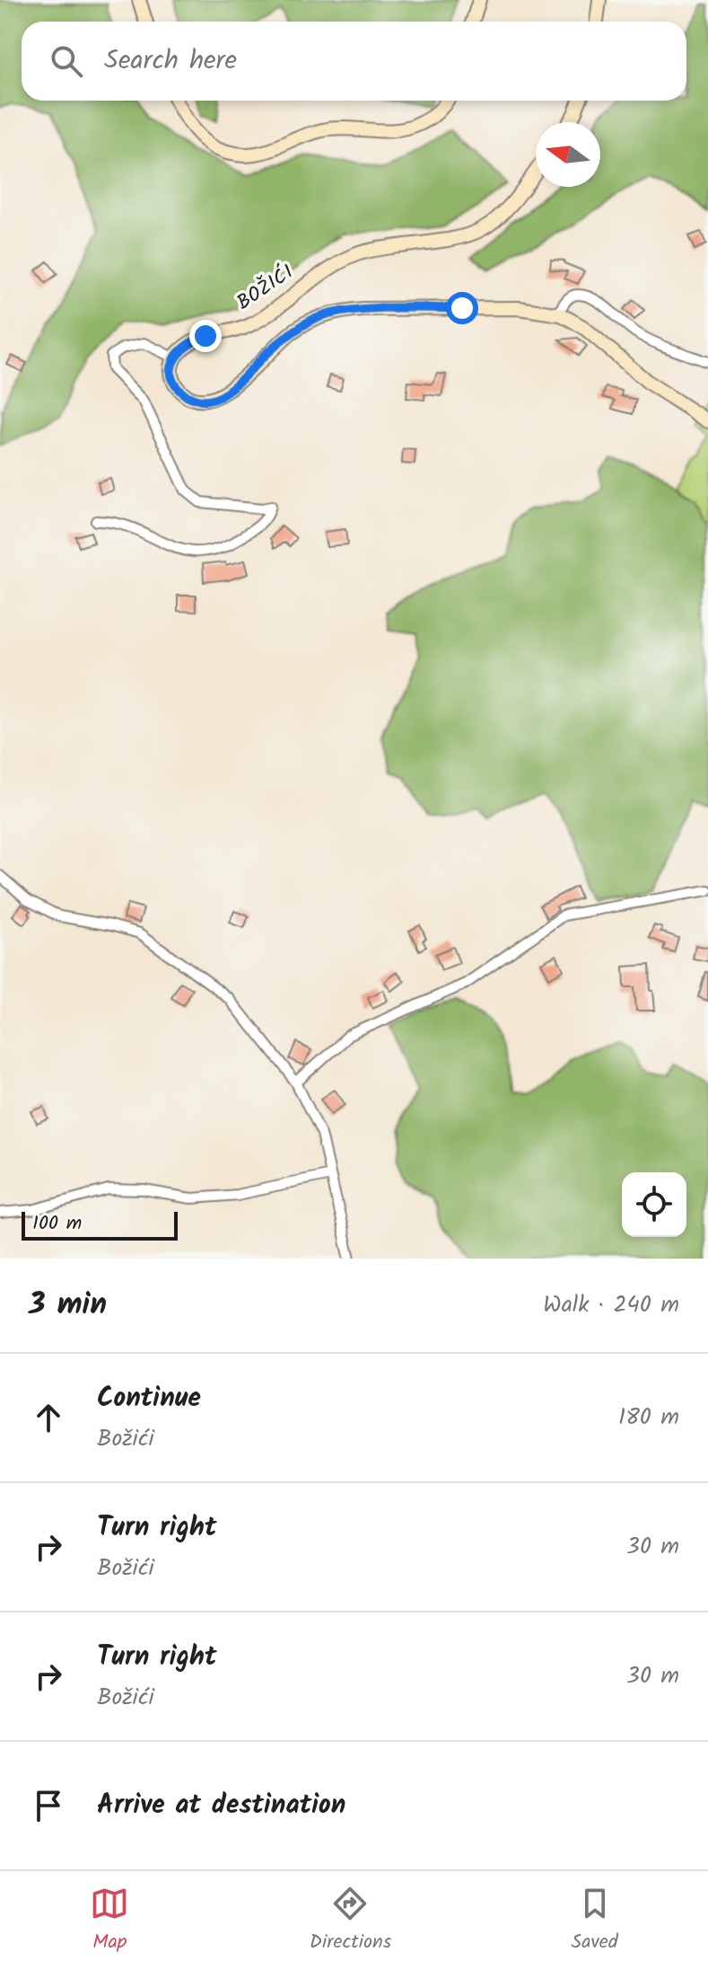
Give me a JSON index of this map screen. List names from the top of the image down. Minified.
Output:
{"streets":{"main road":["BOŽIĆI"]},"scale_bar":"100 m","north":"left","page":{"search":"Search here","scale":"100 m","heading":["3 min","Walk · 240 m"],"list":[["Continue","Božići","180 m"],["Turn right","Božići","30 m"],["Turn right","Božići","30 m"],"Arrive at destination"],"nav":["Map","Directions","Saved"]}}
